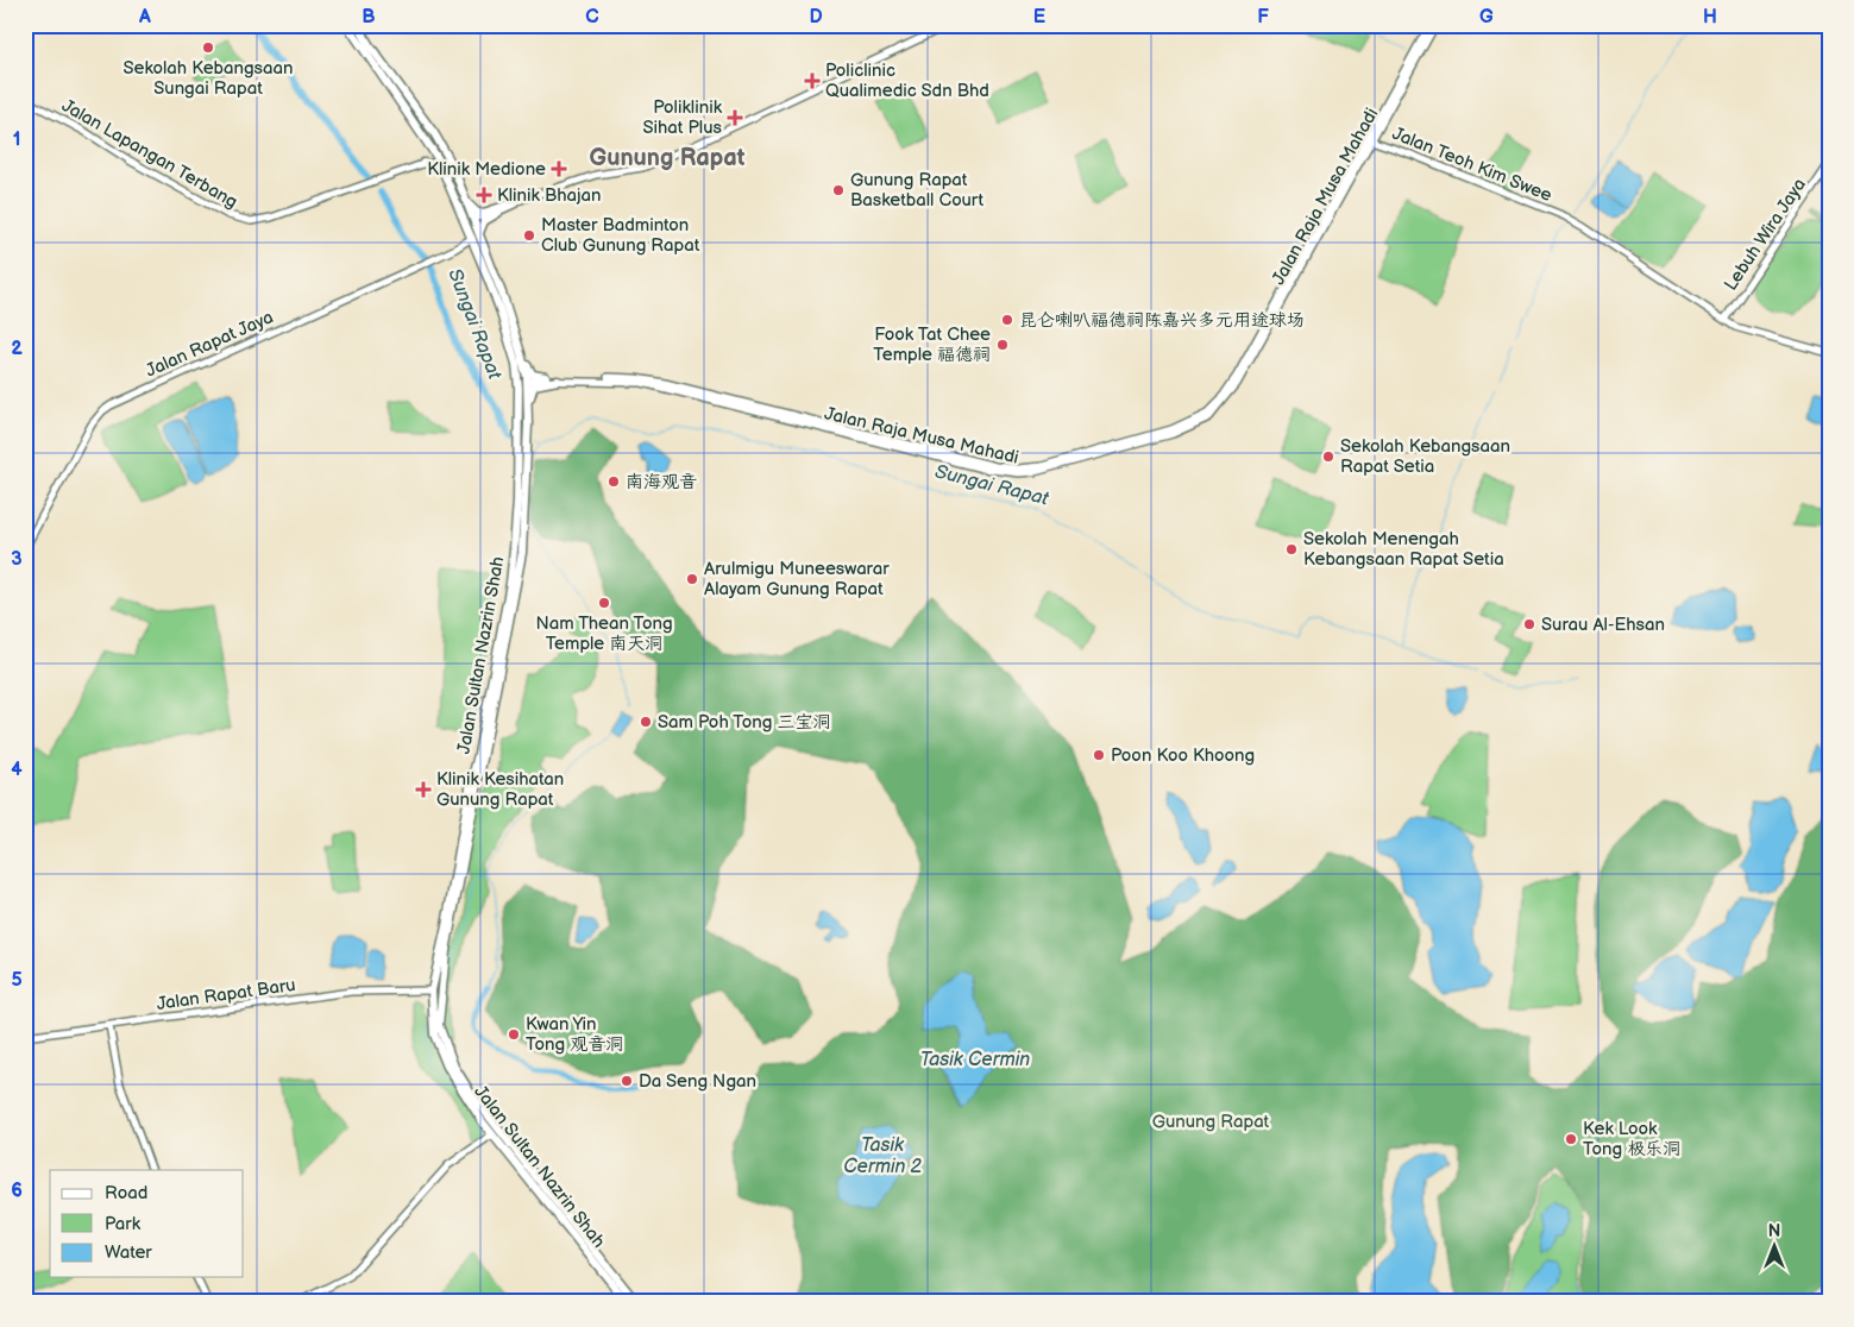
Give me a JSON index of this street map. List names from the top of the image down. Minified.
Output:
{"streets":{"highway":["Jalan Sultan Nazrin Shah"],"street":["Jalan Lapangan Terbang","Jalan Teoh Kim Swee","Jalan Raja Musa Mahadi","Lebuh Wira Jaya","Jalan Rapat Jaya","Jalan Rapat Baru"]},"crossings":[["Jalan Lapangan Terbang","Jalan Sultan Nazrin Shah"],["Jalan Teoh Kim Swee","Jalan Raja Musa Mahadi"],["Jalan Teoh Kim Swee","Lebuh Wira Jaya"],["Jalan Raja Musa Mahadi","Jalan Sultan Nazrin Shah"],["Jalan Rapat Jaya","Jalan Sultan Nazrin Shah"],["Jalan Sultan Nazrin Shah","Jalan Rapat Baru"]],"districts":["Gunung Rapat"],"water":["Sungai Rapat","Tasik Cermin","Tasik Cermin 2"],"parks":["Gunung Rapat"],"places":{"other":["Sekolah Kebangsaan Sungai Rapat","Gunung Rapat Basketball Court","Master Badminton Club Gunung Rapat","昆仑喇叭福德祠陈嘉兴多元用途球场","Fook Tat Chee Temple 福德祠","Sekolah Kebangsaan Rapat Setia","南海观音","Sekolah Menengah Kebangsaan Rapat Setia","Arulmigu Muneeswarar Alayam Gunung Rapat","Nam Thean Tong Temple 南天洞","Surau Al-Ehsan","Sam Poh Tong 三宝洞","Poon Koo Khoong","Kwan Yin Tong 观音洞","Da Seng Ngan","Kek Look Tong 极乐洞"],"health":["Policlinic Qualimedic Sdn Bhd","Poliklinik Sihat Plus","Klinik Medione","Klinik Bhajan","Klinik Kesihatan Gunung Rapat"]},"legend":["Road","Park","Water"],"north":"top","grid":{"columns":["A","B","C","D","E","F","G","H"],"rows":["1","2","3","4","5","6"]}}
